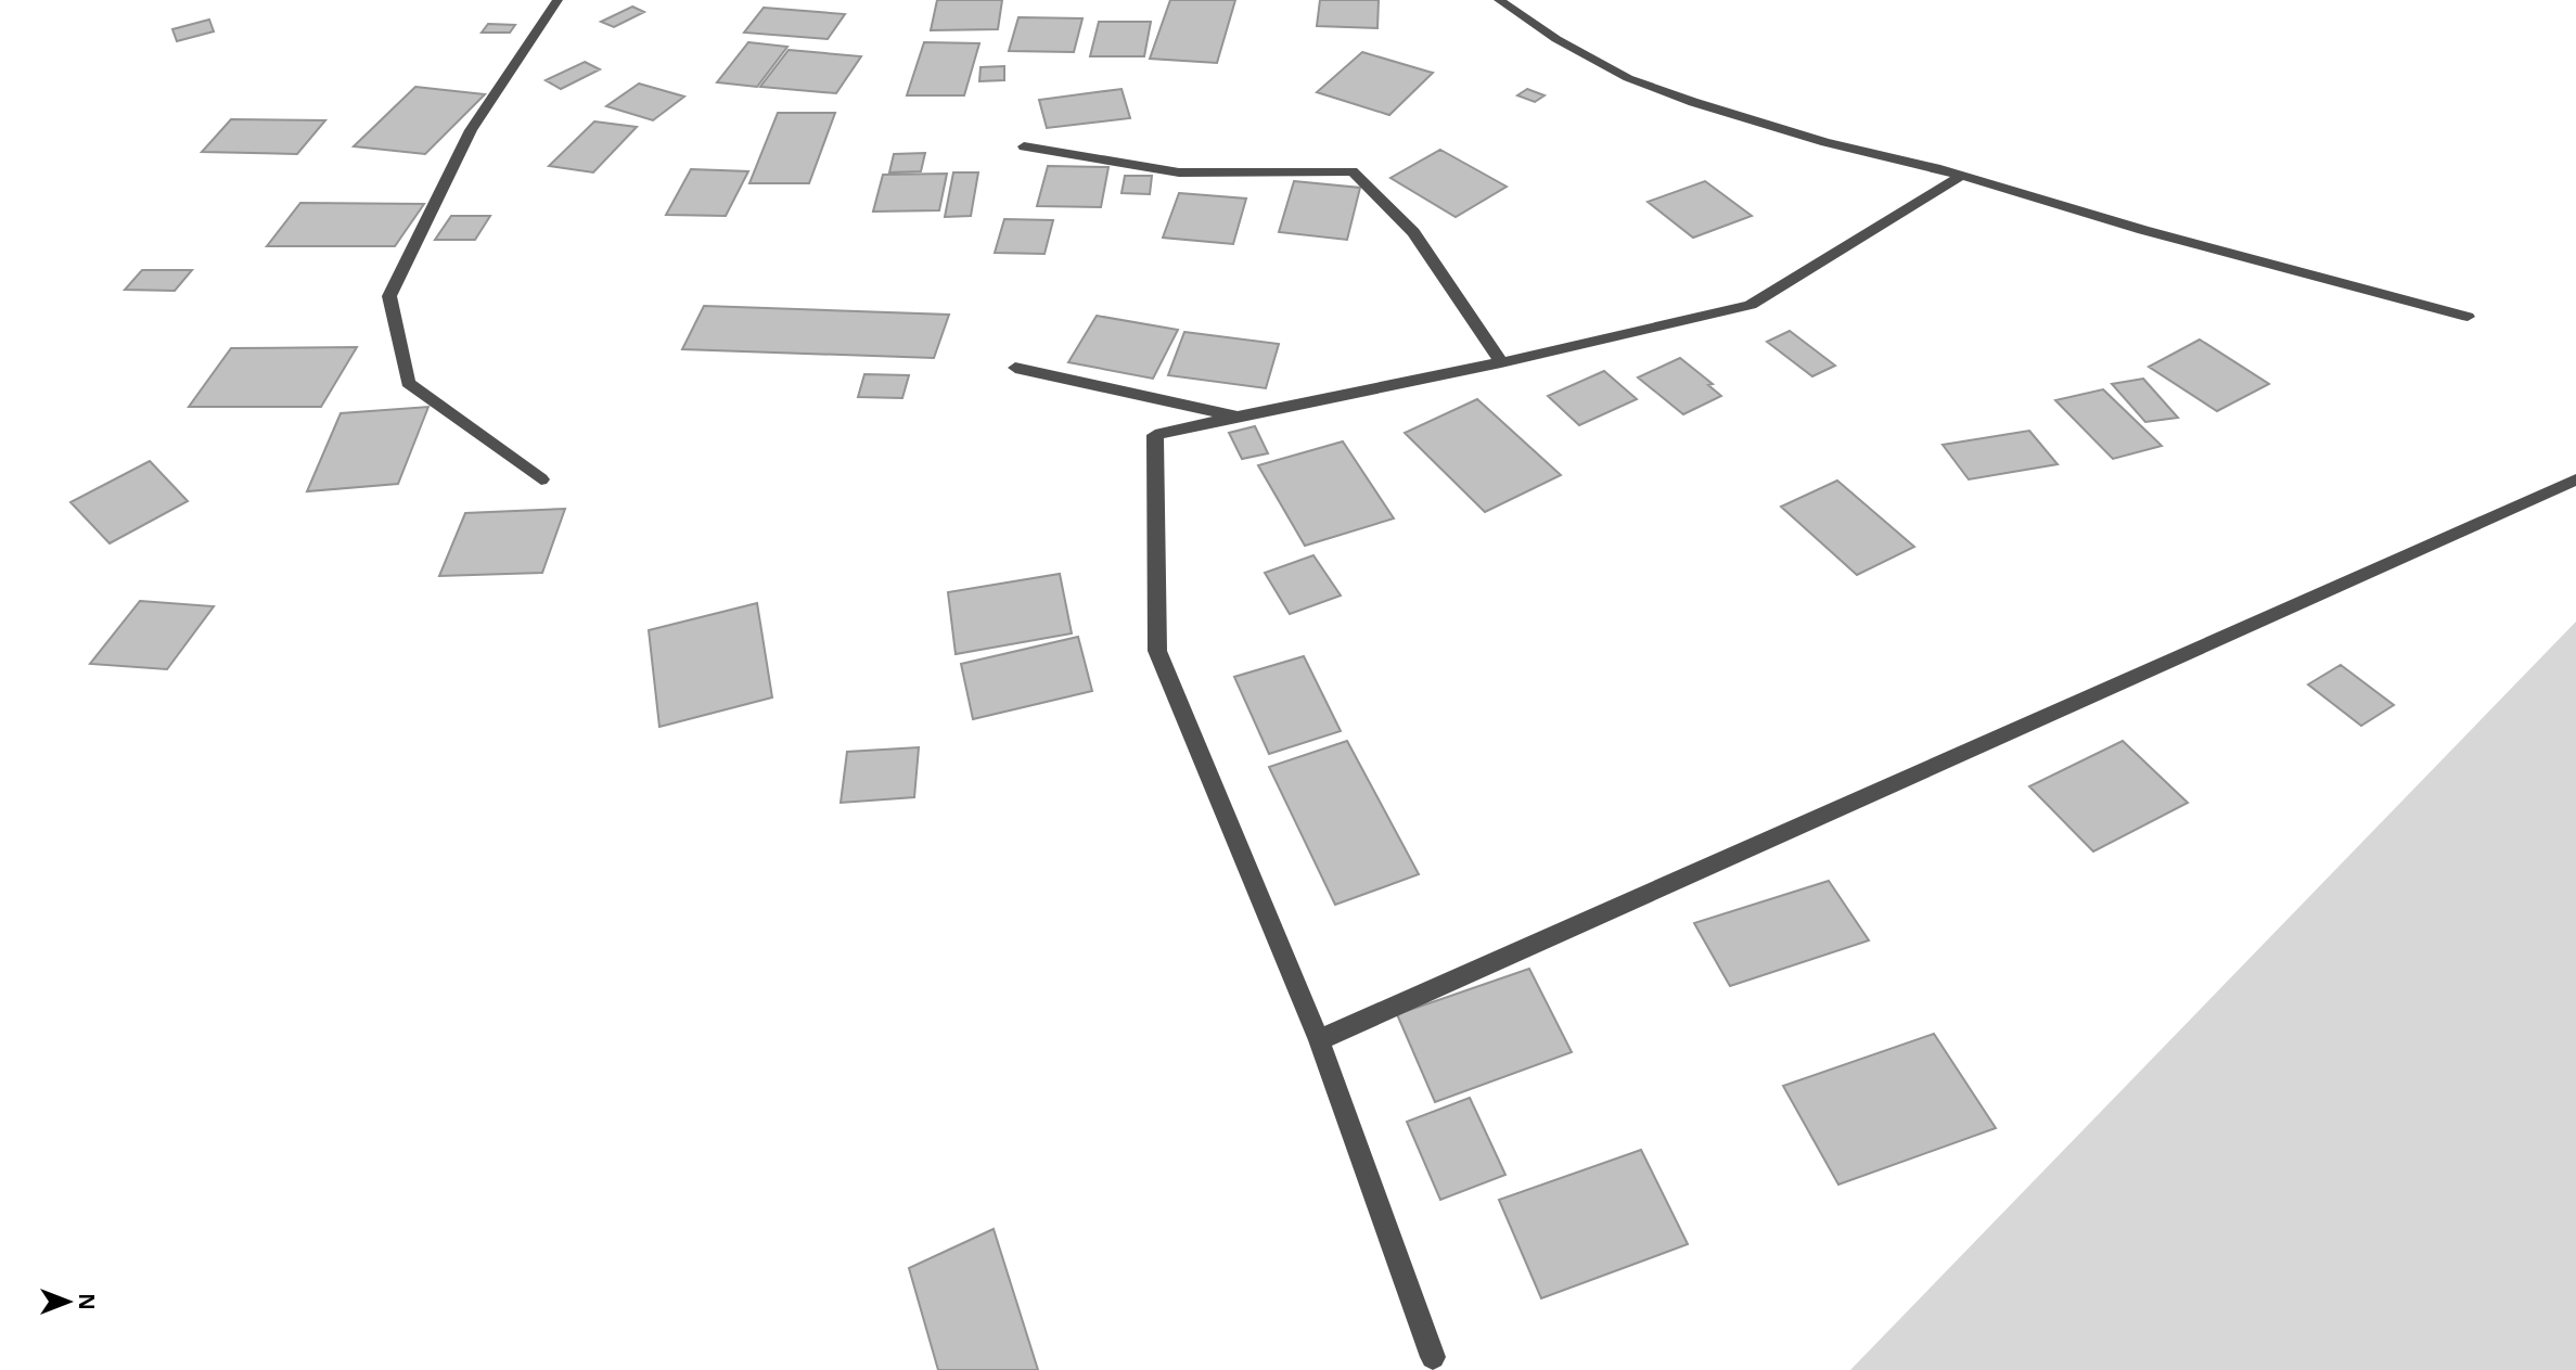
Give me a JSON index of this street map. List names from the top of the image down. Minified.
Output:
{"north":"right"}
